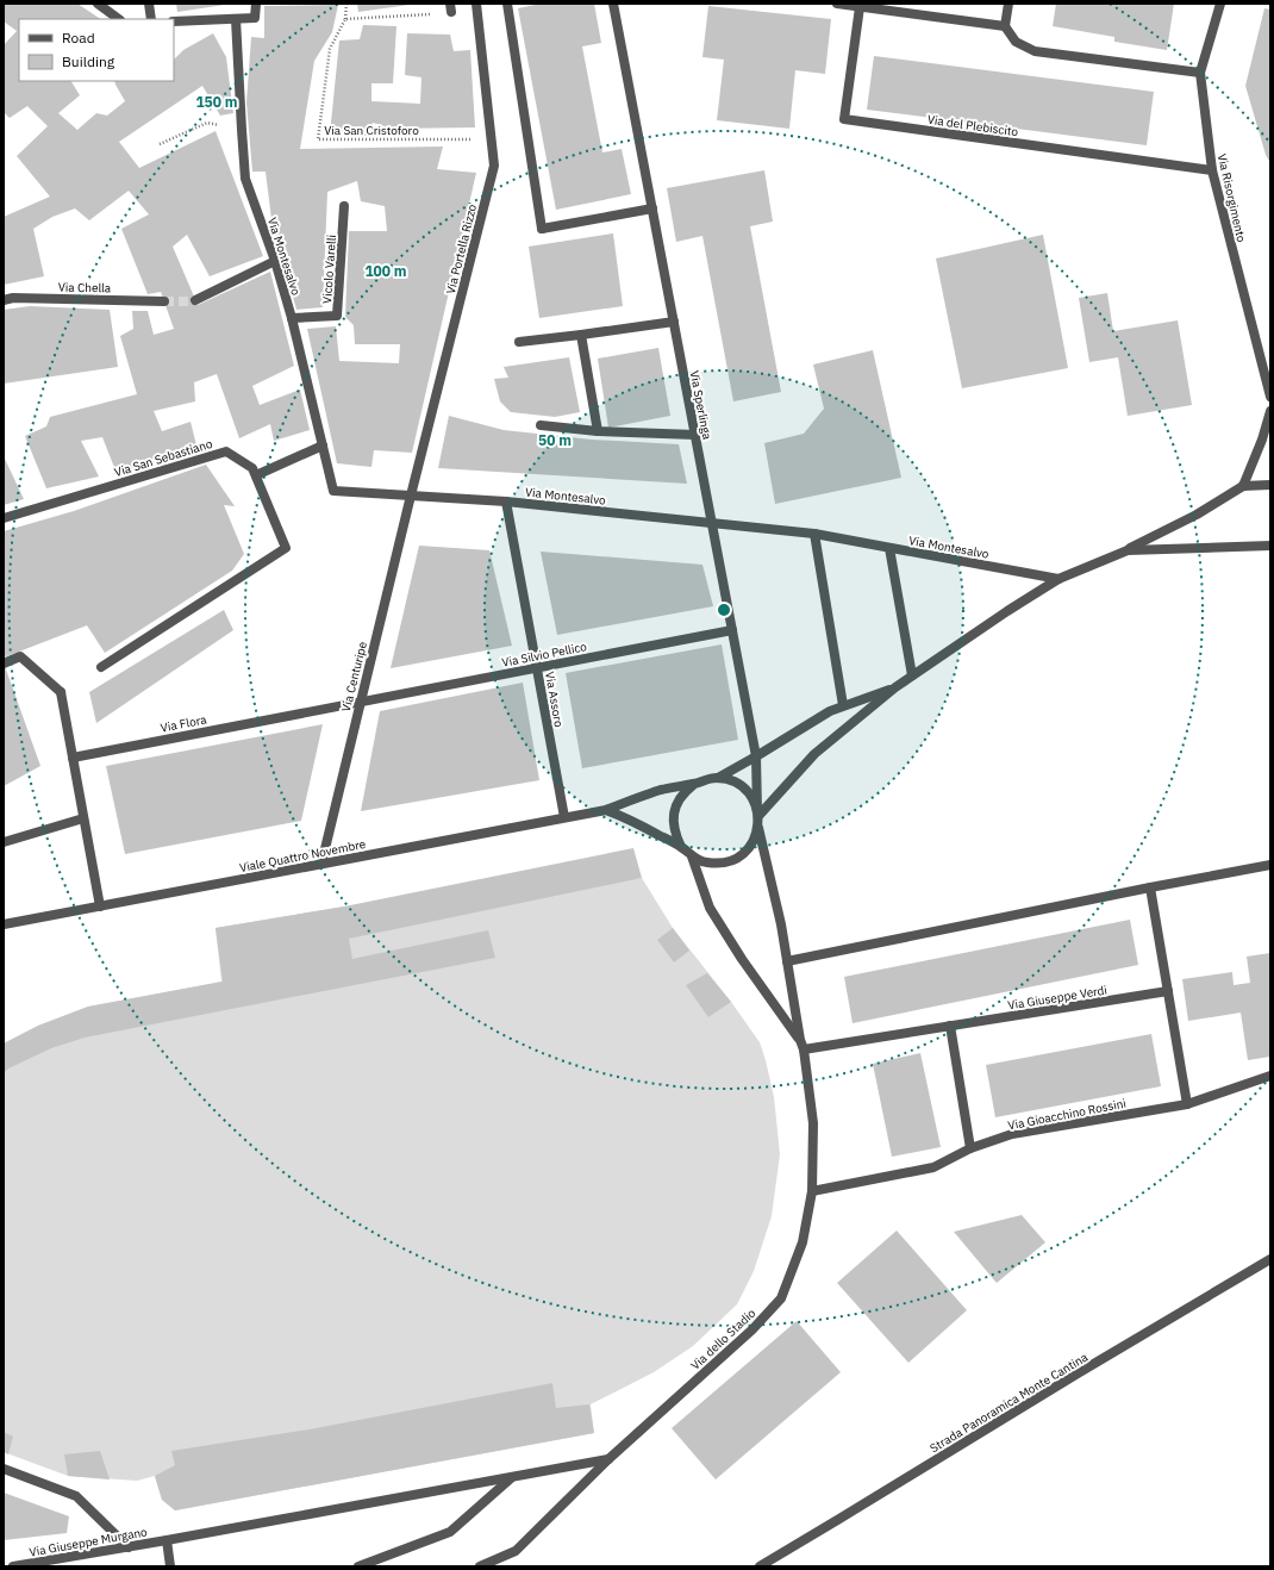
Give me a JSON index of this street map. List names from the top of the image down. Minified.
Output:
{"streets":{"street":["Via del Plebiscito","Via Risorgimento","Via Portella Rizzo","Via Montesalvo","Vicolo Varelli","Via Chella","Via Sperlinga","Via San Sebastiano","Via Silvio Pellico","Via Centuripe","Via Assoro","Via Flora","Viale Quattro Novembre","Via Giuseppe Verdi","Via Gioacchino Rossini","Via dello Stadio","Strada Panoramica Monte Cantina","Via Giuseppe Murgano"],"path":["Via San Cristoforo"]},"crossings":[["Via del Plebiscito","Via Risorgimento"],["Via San Cristoforo","Via Portella Rizzo"],["Via Portella Rizzo","Via Montesalvo"],["Via Portella Rizzo","Via Centuripe"],["Via Montesalvo","Vicolo Varelli"],["Via Montesalvo","Via Sperlinga"],["Via Montesalvo","Via Centuripe"],["Via Montesalvo","Via Assoro"],["Via Sperlinga","Via Silvio Pellico"],["Via Sperlinga","Viale Quattro Novembre"],["Via Sperlinga","Via dello Stadio"],["Via Silvio Pellico","Via Centuripe"],["Via Silvio Pellico","Via Assoro"],["Via Silvio Pellico","Via Flora"],["Via Centuripe","Via Flora"],["Via Centuripe","Viale Quattro Novembre"],["Via Assoro","Viale Quattro Novembre"],["Viale Quattro Novembre","Via dello Stadio"],["Via Giuseppe Verdi","Via dello Stadio"],["Via Gioacchino Rossini","Via dello Stadio"],["Via dello Stadio","Via Giuseppe Murgano"]],"legend":["Road","Building"],"rings":["150 m","100 m","50 m"]}
